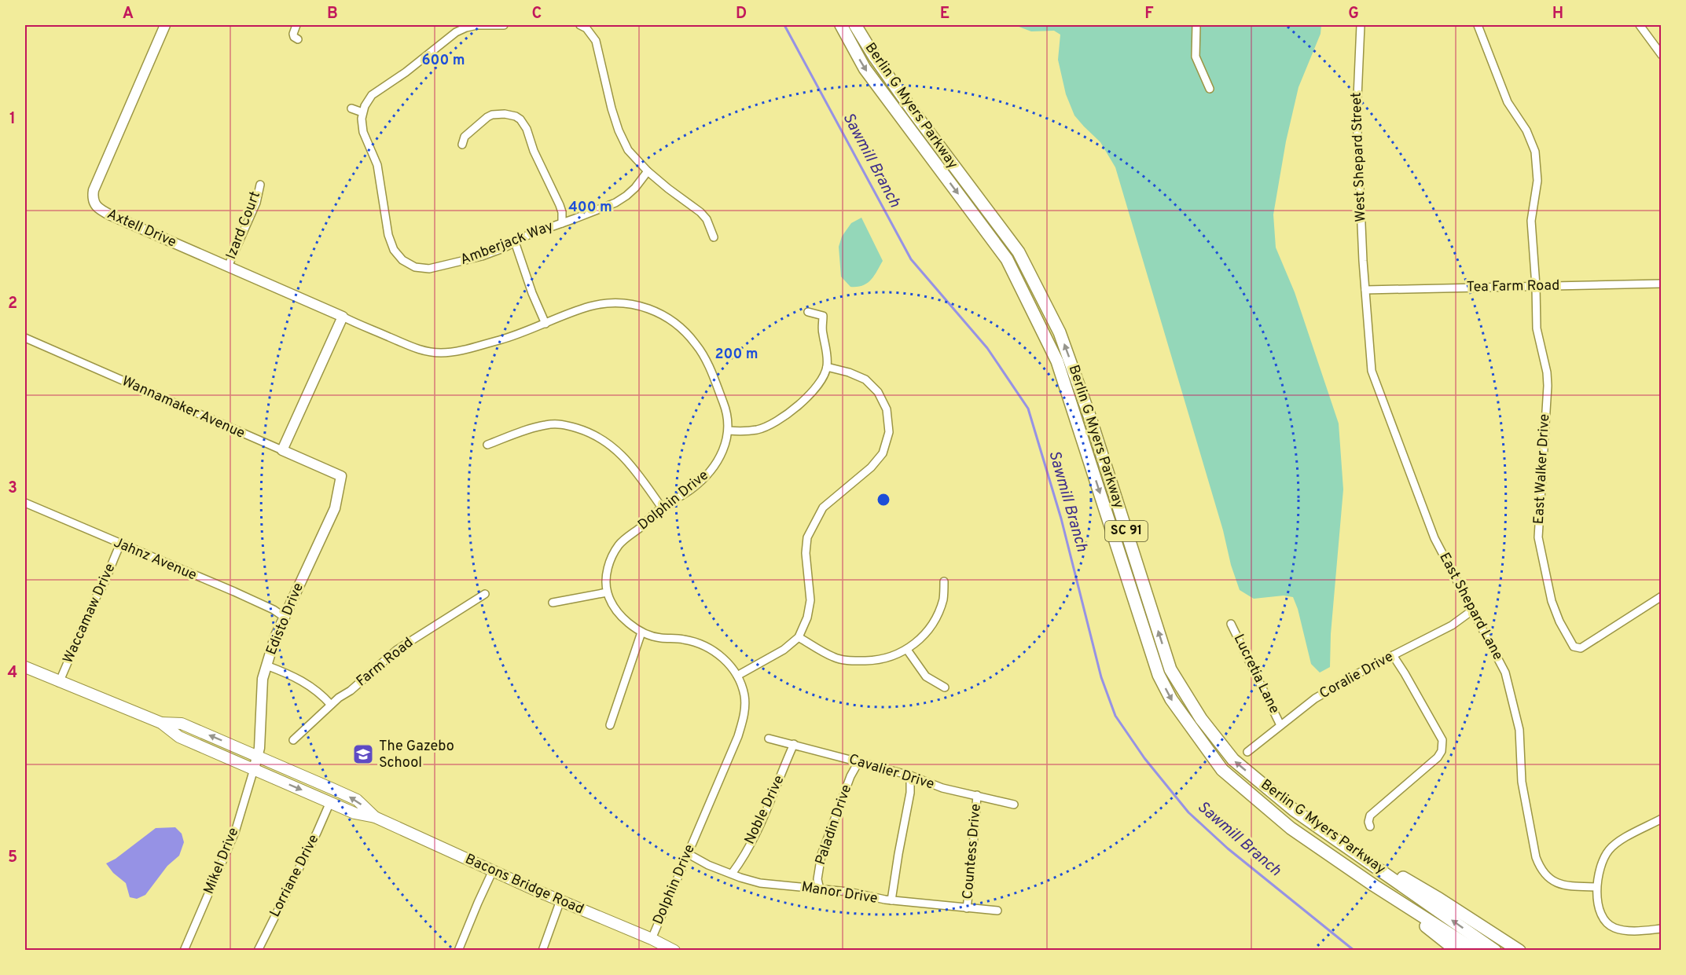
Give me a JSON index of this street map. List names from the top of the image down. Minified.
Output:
{"streets":{"main road":["Berlin G Myers Parkway","SC 91","Bacons Bridge Road"],"street":["West Shepard Street","Izard Court","Axtell Drive","Amberjack Way","Tea Farm Road","Wannamaker Avenue","East Walker Drive","Dolphin Drive","Jahnz Avenue","East Shepard Lane","Waccamaw Drive","Edisto Drive","Farm Road","Lucretia Lane","Coralie Drive","Cavalier Drive","Noble Drive","Paladin Drive","Countess Drive","Mikel Drive","Lorriane Drive","Manor Drive"]},"crossings":[["West Shepard Street","Tea Farm Road"],["West Shepard Street","East Shepard Lane"],["Izard Court","Axtell Drive"],["Axtell Drive","Dolphin Drive"],["Tea Farm Road","East Walker Drive"],["Tea Farm Road","East Shepard Lane"],["Wannamaker Avenue","Edisto Drive"],["Dolphin Drive","Bacons Bridge Road"],["Dolphin Drive","Manor Drive"],["Jahnz Avenue","Waccamaw Drive"],["Jahnz Avenue","Edisto Drive"],["East Shepard Lane","Coralie Drive"],["Waccamaw Drive","Bacons Bridge Road"],["Edisto Drive","Mikel Drive"],["Edisto Drive","Bacons Bridge Road"],["Lucretia Lane","Coralie Drive"],["Cavalier Drive","Noble Drive"],["Cavalier Drive","Paladin Drive"],["Cavalier Drive","Countess Drive"],["Noble Drive","Manor Drive"],["Paladin Drive","Manor Drive"],["Countess Drive","Manor Drive"],["Mikel Drive","Bacons Bridge Road"],["Lorriane Drive","Bacons Bridge Road"]],"water":["Sawmill Branch"],"places":{"school or university":["The Gazebo School"]},"grid":{"columns":["A","B","C","D","E","F","G","H"],"rows":["1","2","3","4","5"]},"rings":["600 m","400 m","200 m"]}
